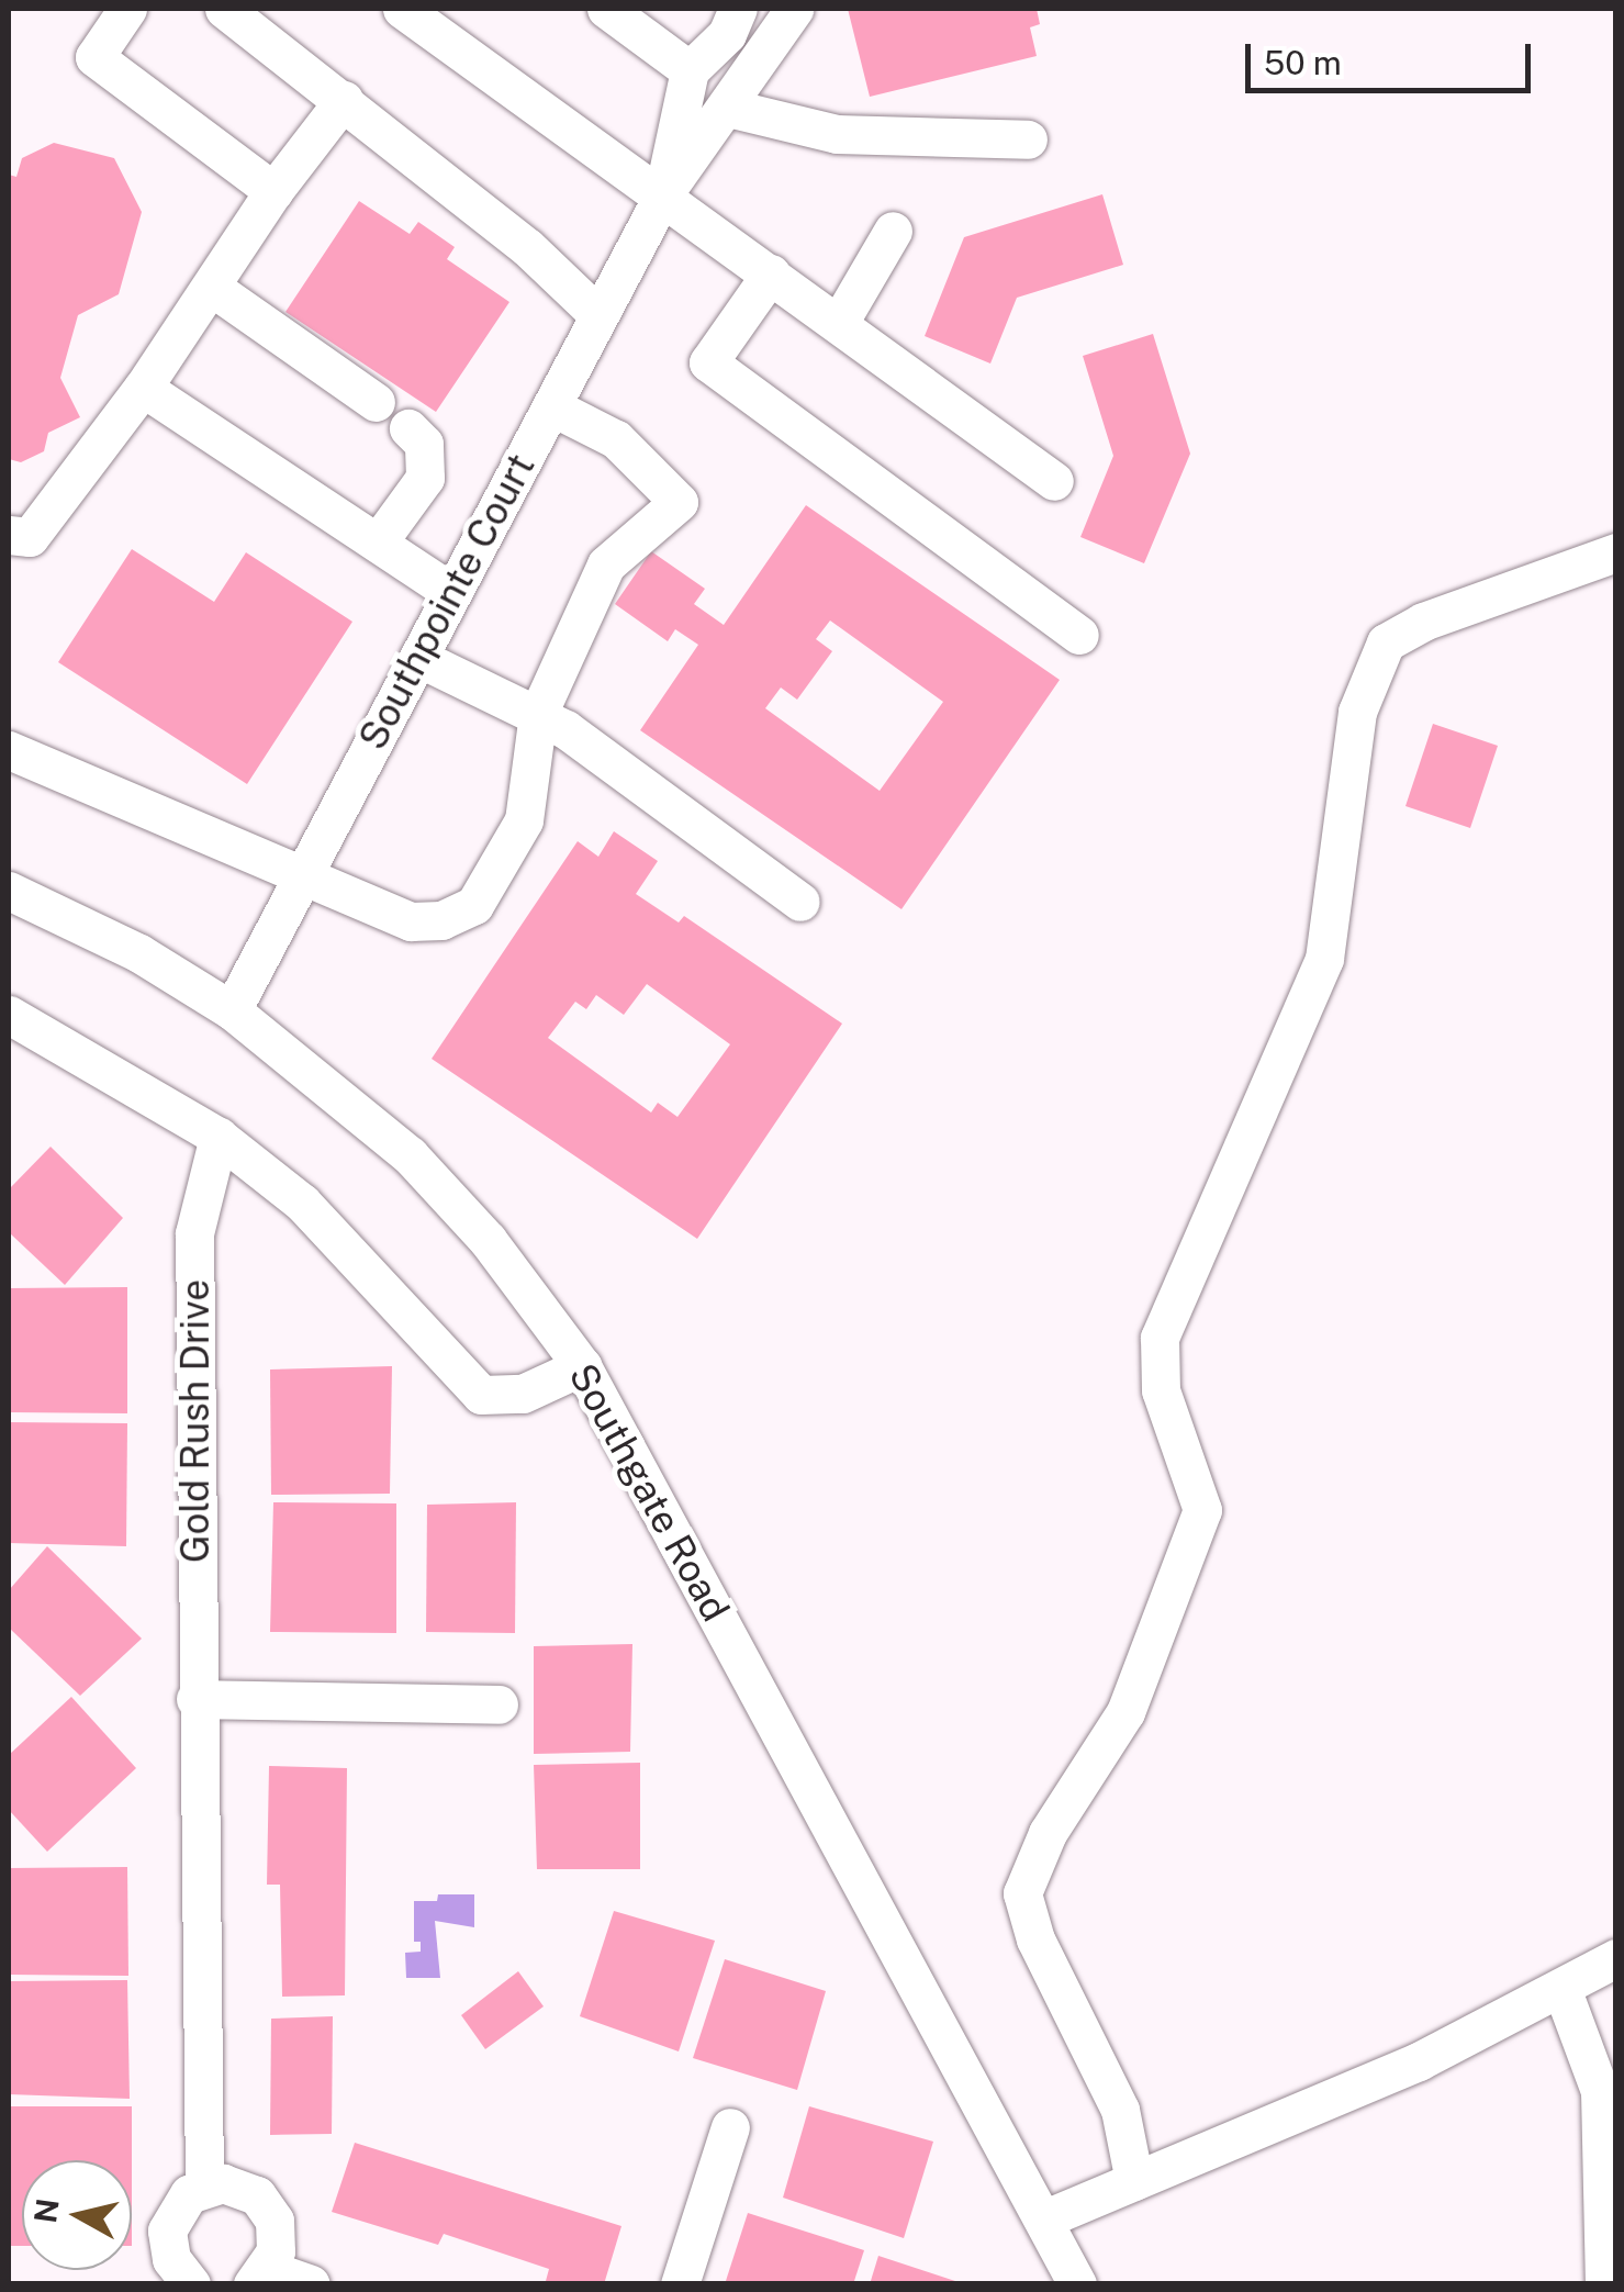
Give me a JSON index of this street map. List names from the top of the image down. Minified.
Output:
{"streets":{"street":["Southpointe Court","Gold Rush Drive","Southgate Road"]},"crossings":[["Southpointe Court","Southgate Road"]],"scale_bar":"50 m","north":"left"}
